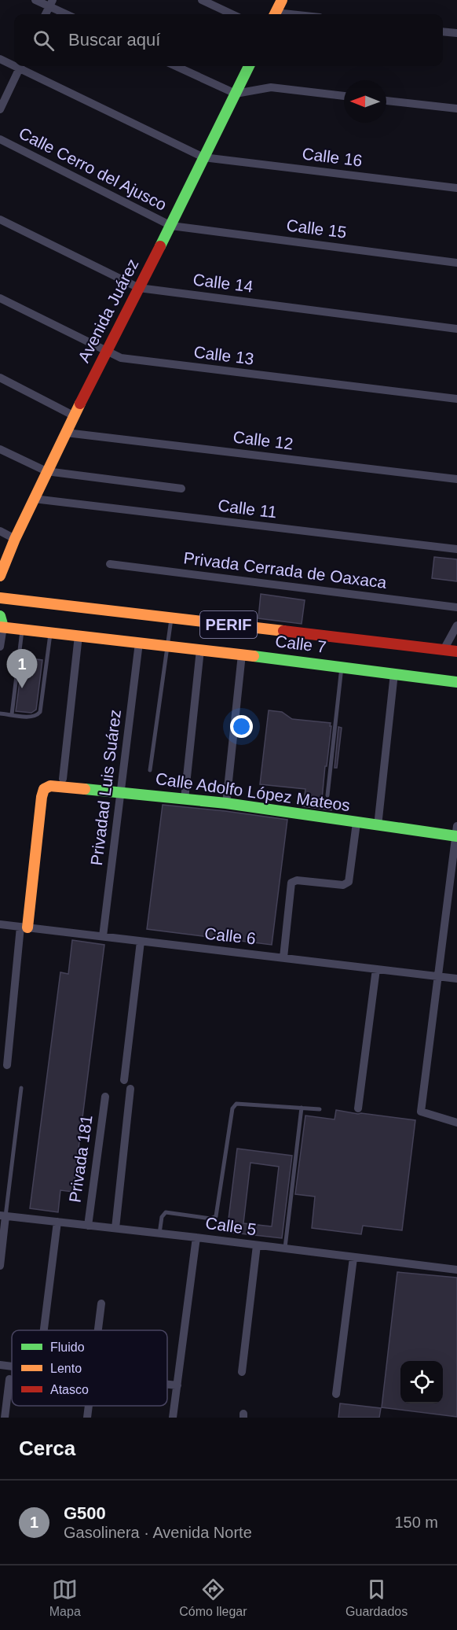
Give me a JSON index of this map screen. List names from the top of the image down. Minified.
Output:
{"streets":{"street":["Calle 16","Calle Cerro del Ajusco","Calle 15","Calle 14","Avenida Juárez","Calle 13","Calle 12","Calle 11","Privada Cerrada de Oaxaca","PERIF","Calle 7","Privadad Luis Suárez","Calle Adolfo López Mateos","Calle 6","Privada 181","Calle 5"]},"crossings":[["Calle 16","Avenida Juárez"],["Calle Cerro del Ajusco","Calle 15"],["Calle Cerro del Ajusco","Avenida Juárez"],["Calle 15","Avenida Juárez"],["Calle 14","Avenida Juárez"],["Avenida Juárez","Calle 13"],["Avenida Juárez","Calle 12"],["Avenida Juárez","Calle 11"],["Calle 7","Privadad Luis Suárez"],["Privadad Luis Suárez","Calle Adolfo López Mateos"],["Privadad Luis Suárez","Calle 6"],["Calle Adolfo López Mateos","Calle 6"],["Privada 181","Calle 5"]],"legend":["Fluido","Lento","Atasco"],"north":"left","page":{"search":"Buscar aquí","pins":"1","heading":"Cerca","list":[{"mark":"1","name":"G500","note":"Gasolinera · Avenida Norte","value":"150 m"}],"nav":["Mapa","Cómo llegar","Guardados"]}}
